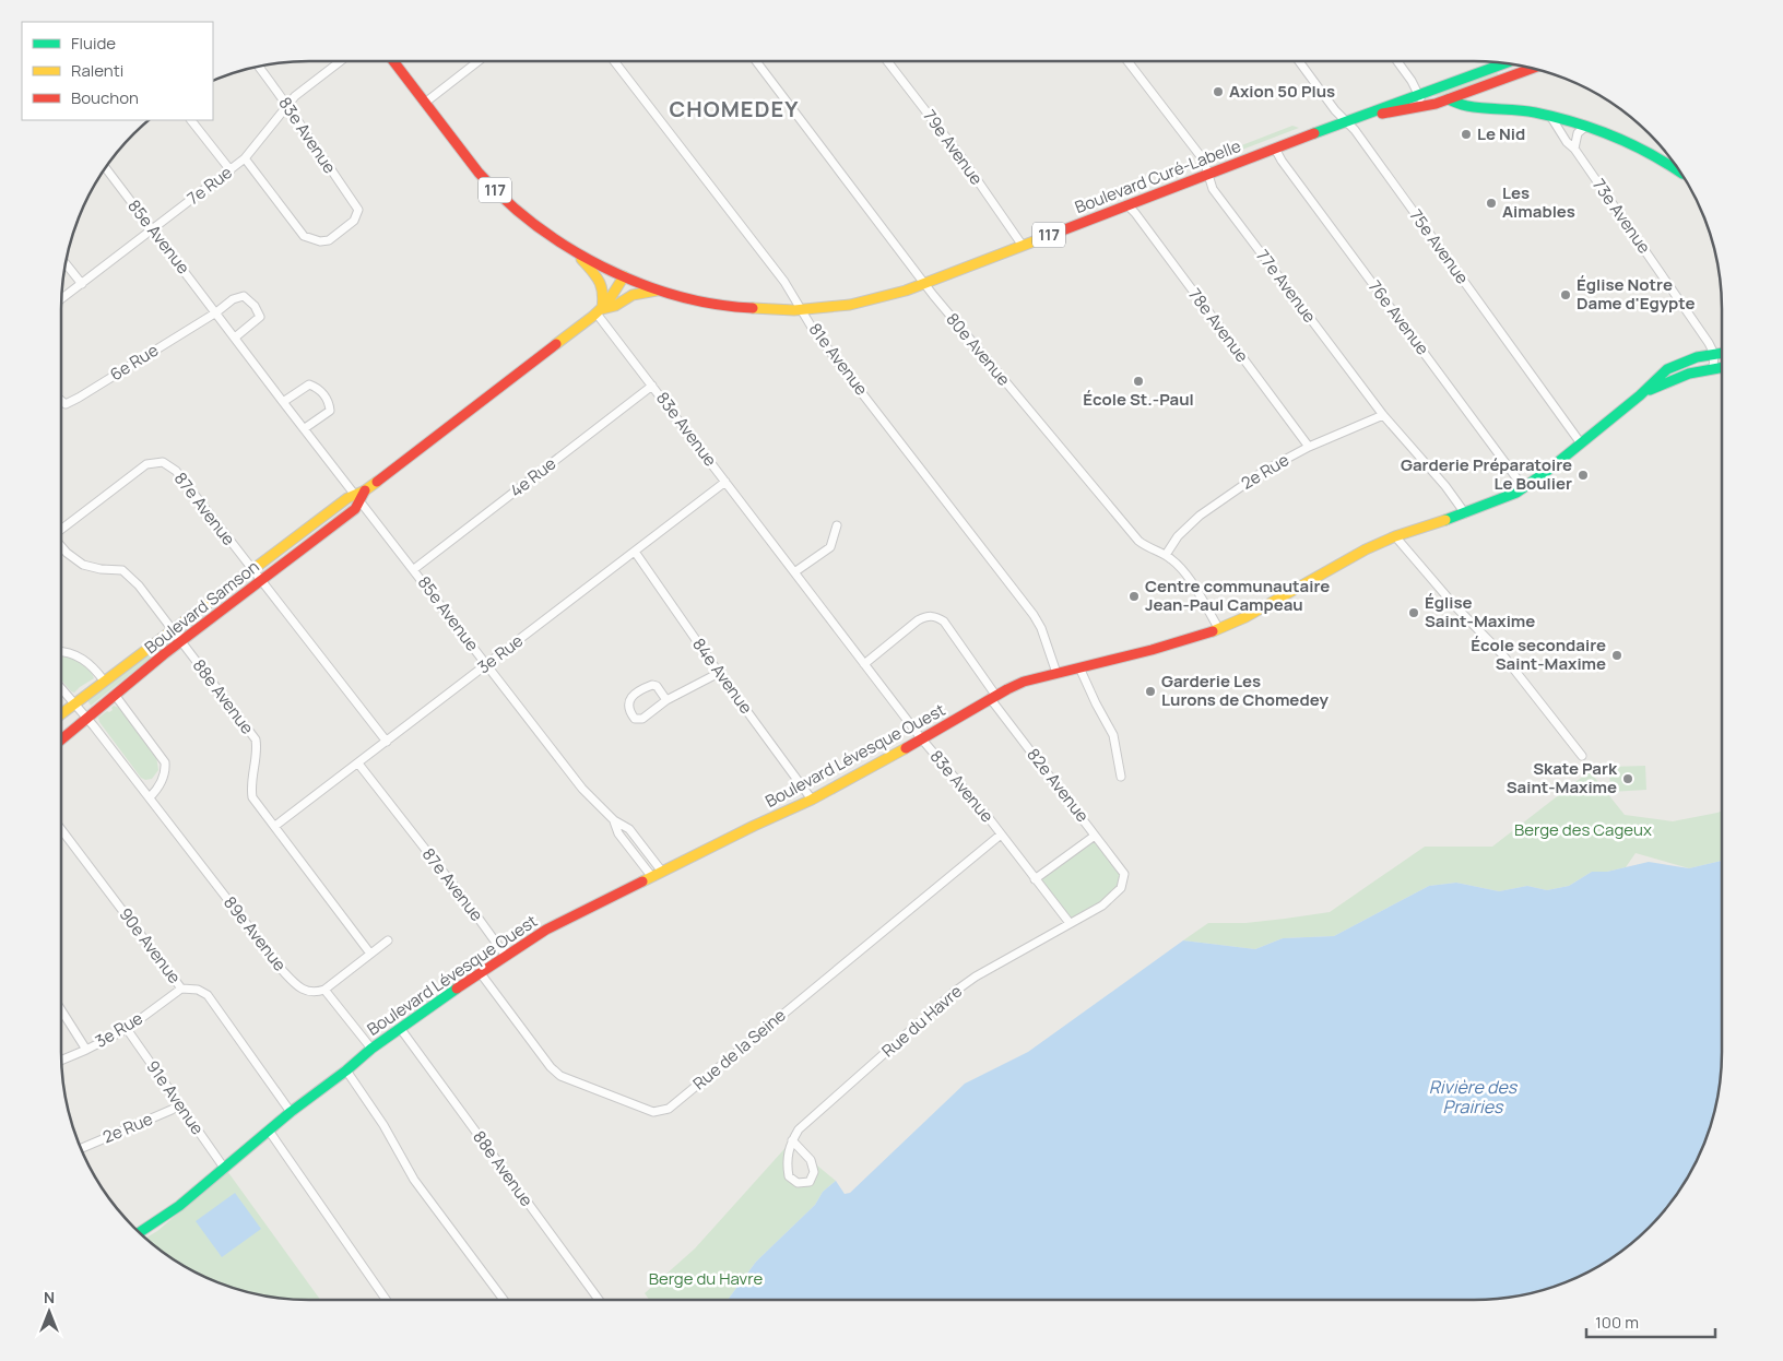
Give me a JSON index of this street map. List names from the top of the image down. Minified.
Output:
{"streets":{"street":["83e Avenue","79e Avenue","Boulevard Curé-Labelle","7e Rue","117","73e Avenue","85e Avenue","75e Avenue","77e Avenue","76e Avenue","78e Avenue","80e Avenue","81e Avenue","6e Rue","2e Rue","4e Rue","87e Avenue","Boulevard Samson","3e Rue","84e Avenue","88e Avenue","Boulevard Lévesque Ouest","82e Avenue","89e Avenue","90e Avenue","Rue du Havre","Rue de la Seine","91e Avenue"]},"crossings":[["83e Avenue","7e Rue"],["83e Avenue","4e Rue"],["83e Avenue","Boulevard Samson"],["83e Avenue","3e Rue"],["83e Avenue","Boulevard Lévesque Ouest"],["83e Avenue","82e Avenue"],["83e Avenue","Rue du Havre"],["83e Avenue","Rue de la Seine"],["79e Avenue","Boulevard Curé-Labelle"],["Boulevard Curé-Labelle","75e Avenue"],["Boulevard Curé-Labelle","77e Avenue"],["Boulevard Curé-Labelle","76e Avenue"],["Boulevard Curé-Labelle","78e Avenue"],["Boulevard Curé-Labelle","80e Avenue"],["Boulevard Curé-Labelle","81e Avenue"],["Boulevard Curé-Labelle","Boulevard Samson"],["7e Rue","85e Avenue"],["73e Avenue","Boulevard Lévesque Ouest"],["85e Avenue","6e Rue"],["85e Avenue","4e Rue"],["85e Avenue","Boulevard Samson"],["85e Avenue","3e Rue"],["85e Avenue","Boulevard Lévesque Ouest"],["75e Avenue","Boulevard Lévesque Ouest"],["77e Avenue","2e Rue"],["77e Avenue","Boulevard Lévesque Ouest"],["76e Avenue","Boulevard Lévesque Ouest"],["78e Avenue","2e Rue"],["80e Avenue","2e Rue"],["80e Avenue","Boulevard Lévesque Ouest"],["81e Avenue","Boulevard Lévesque Ouest"],["2e Rue","91e Avenue"],["87e Avenue","Boulevard Samson"],["87e Avenue","3e Rue"],["87e Avenue","Boulevard Lévesque Ouest"],["Boulevard Samson","88e Avenue"],["Boulevard Samson","89e Avenue"],["3e Rue","84e Avenue"],["3e Rue","88e Avenue"],["3e Rue","90e Avenue"],["3e Rue","91e Avenue"],["84e Avenue","Boulevard Lévesque Ouest"],["88e Avenue","Boulevard Lévesque Ouest"],["Boulevard Lévesque Ouest","82e Avenue"],["Boulevard Lévesque Ouest","90e Avenue"],["Boulevard Lévesque Ouest","Rue de la Seine"],["Boulevard Lévesque Ouest","91e Avenue"],["82e Avenue","Rue du Havre"]],"districts":["CHOMEDEY"],"water":["Rivière des Prairies"],"parks":["Berge des Cageux","Berge du Havre"],"places":["Axion 50 Plus","Le Nid","Les Aimables","Église Notre Dame d'Egypte","École St.-Paul","Garderie Préparatoire Le Boulier","Centre communautaire Jean-Paul Campeau","Église Saint-Maxime","École secondaire Saint-Maxime","Garderie Les Lurons de Chomedey","Skate Park Saint-Maxime"],"legend":["Fluide","Ralenti","Bouchon"],"scale_bar":"100 m","north":"top"}
